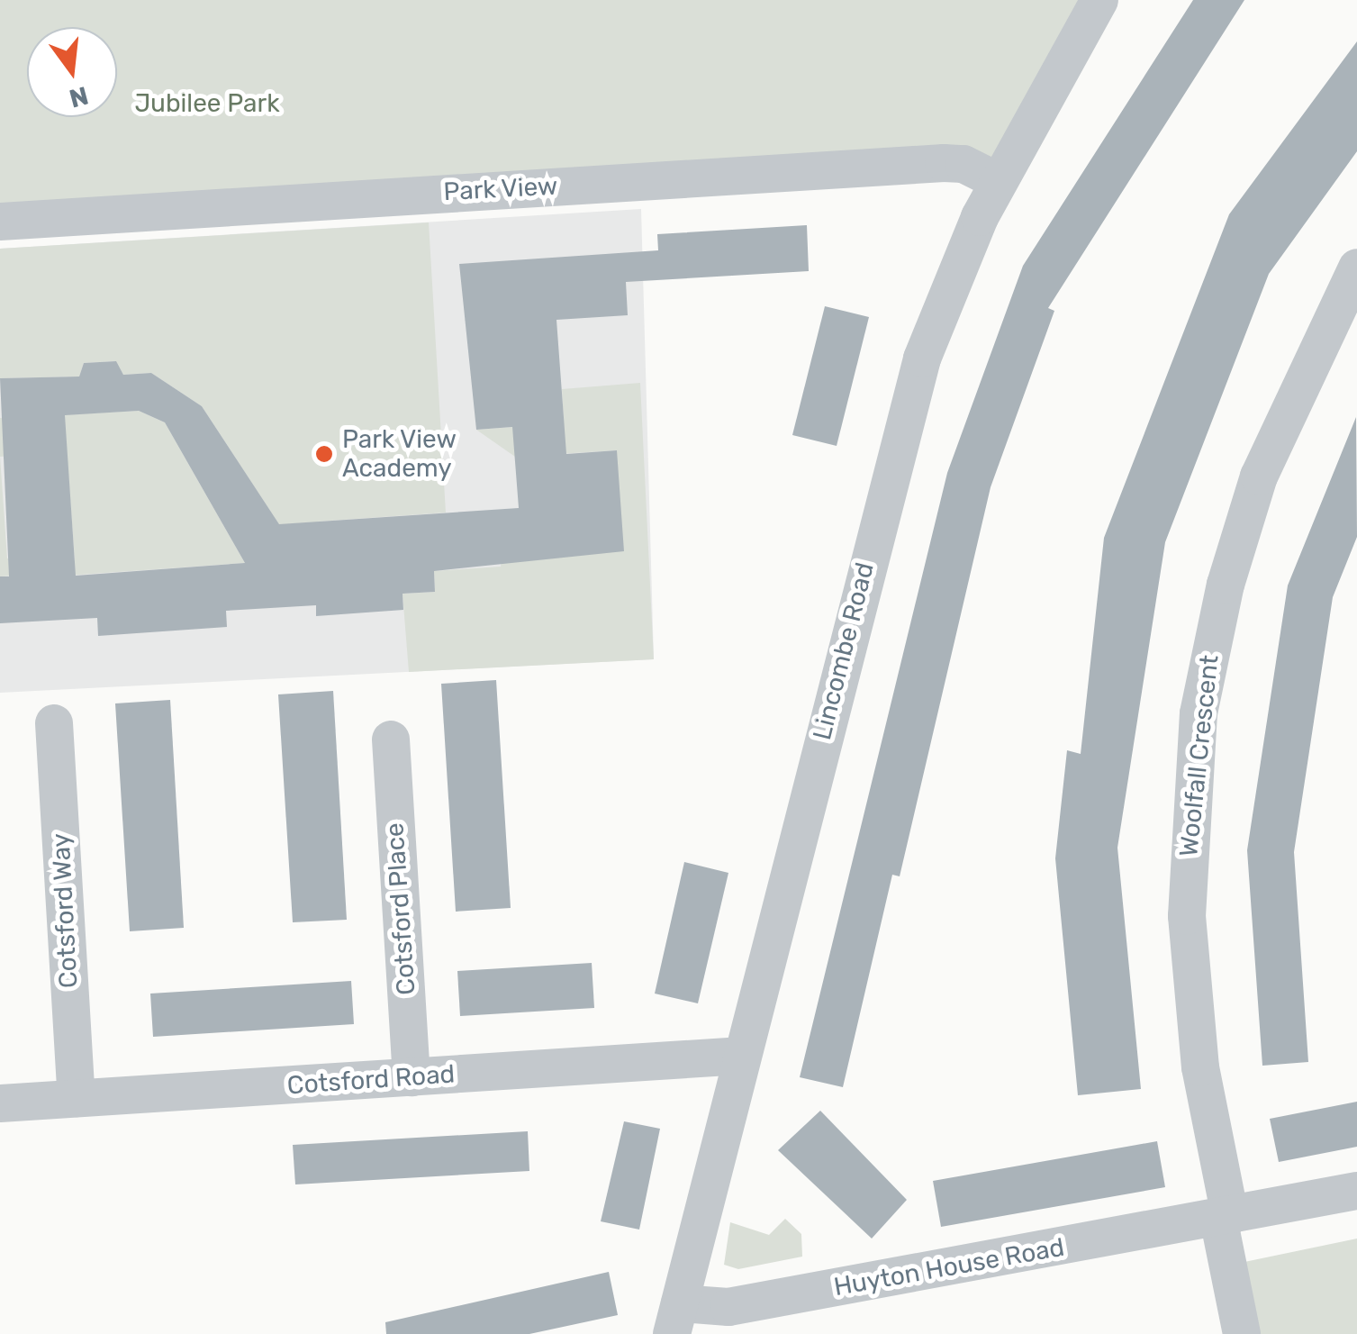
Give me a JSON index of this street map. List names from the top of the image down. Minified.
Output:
{"streets":{"street":["Park View","Lincombe Road","Woolfall Crescent","Cotsford Place","Cotsford Way","Cotsford Road","Huyton House Road"]},"crossings":[["Park View","Lincombe Road"],["Lincombe Road","Cotsford Road"],["Lincombe Road","Huyton House Road"],["Woolfall Crescent","Huyton House Road"],["Cotsford Place","Cotsford Road"],["Cotsford Way","Cotsford Road"]],"parks":["Jubilee Park"],"places":["Park View Academy"],"north":"bottom"}
